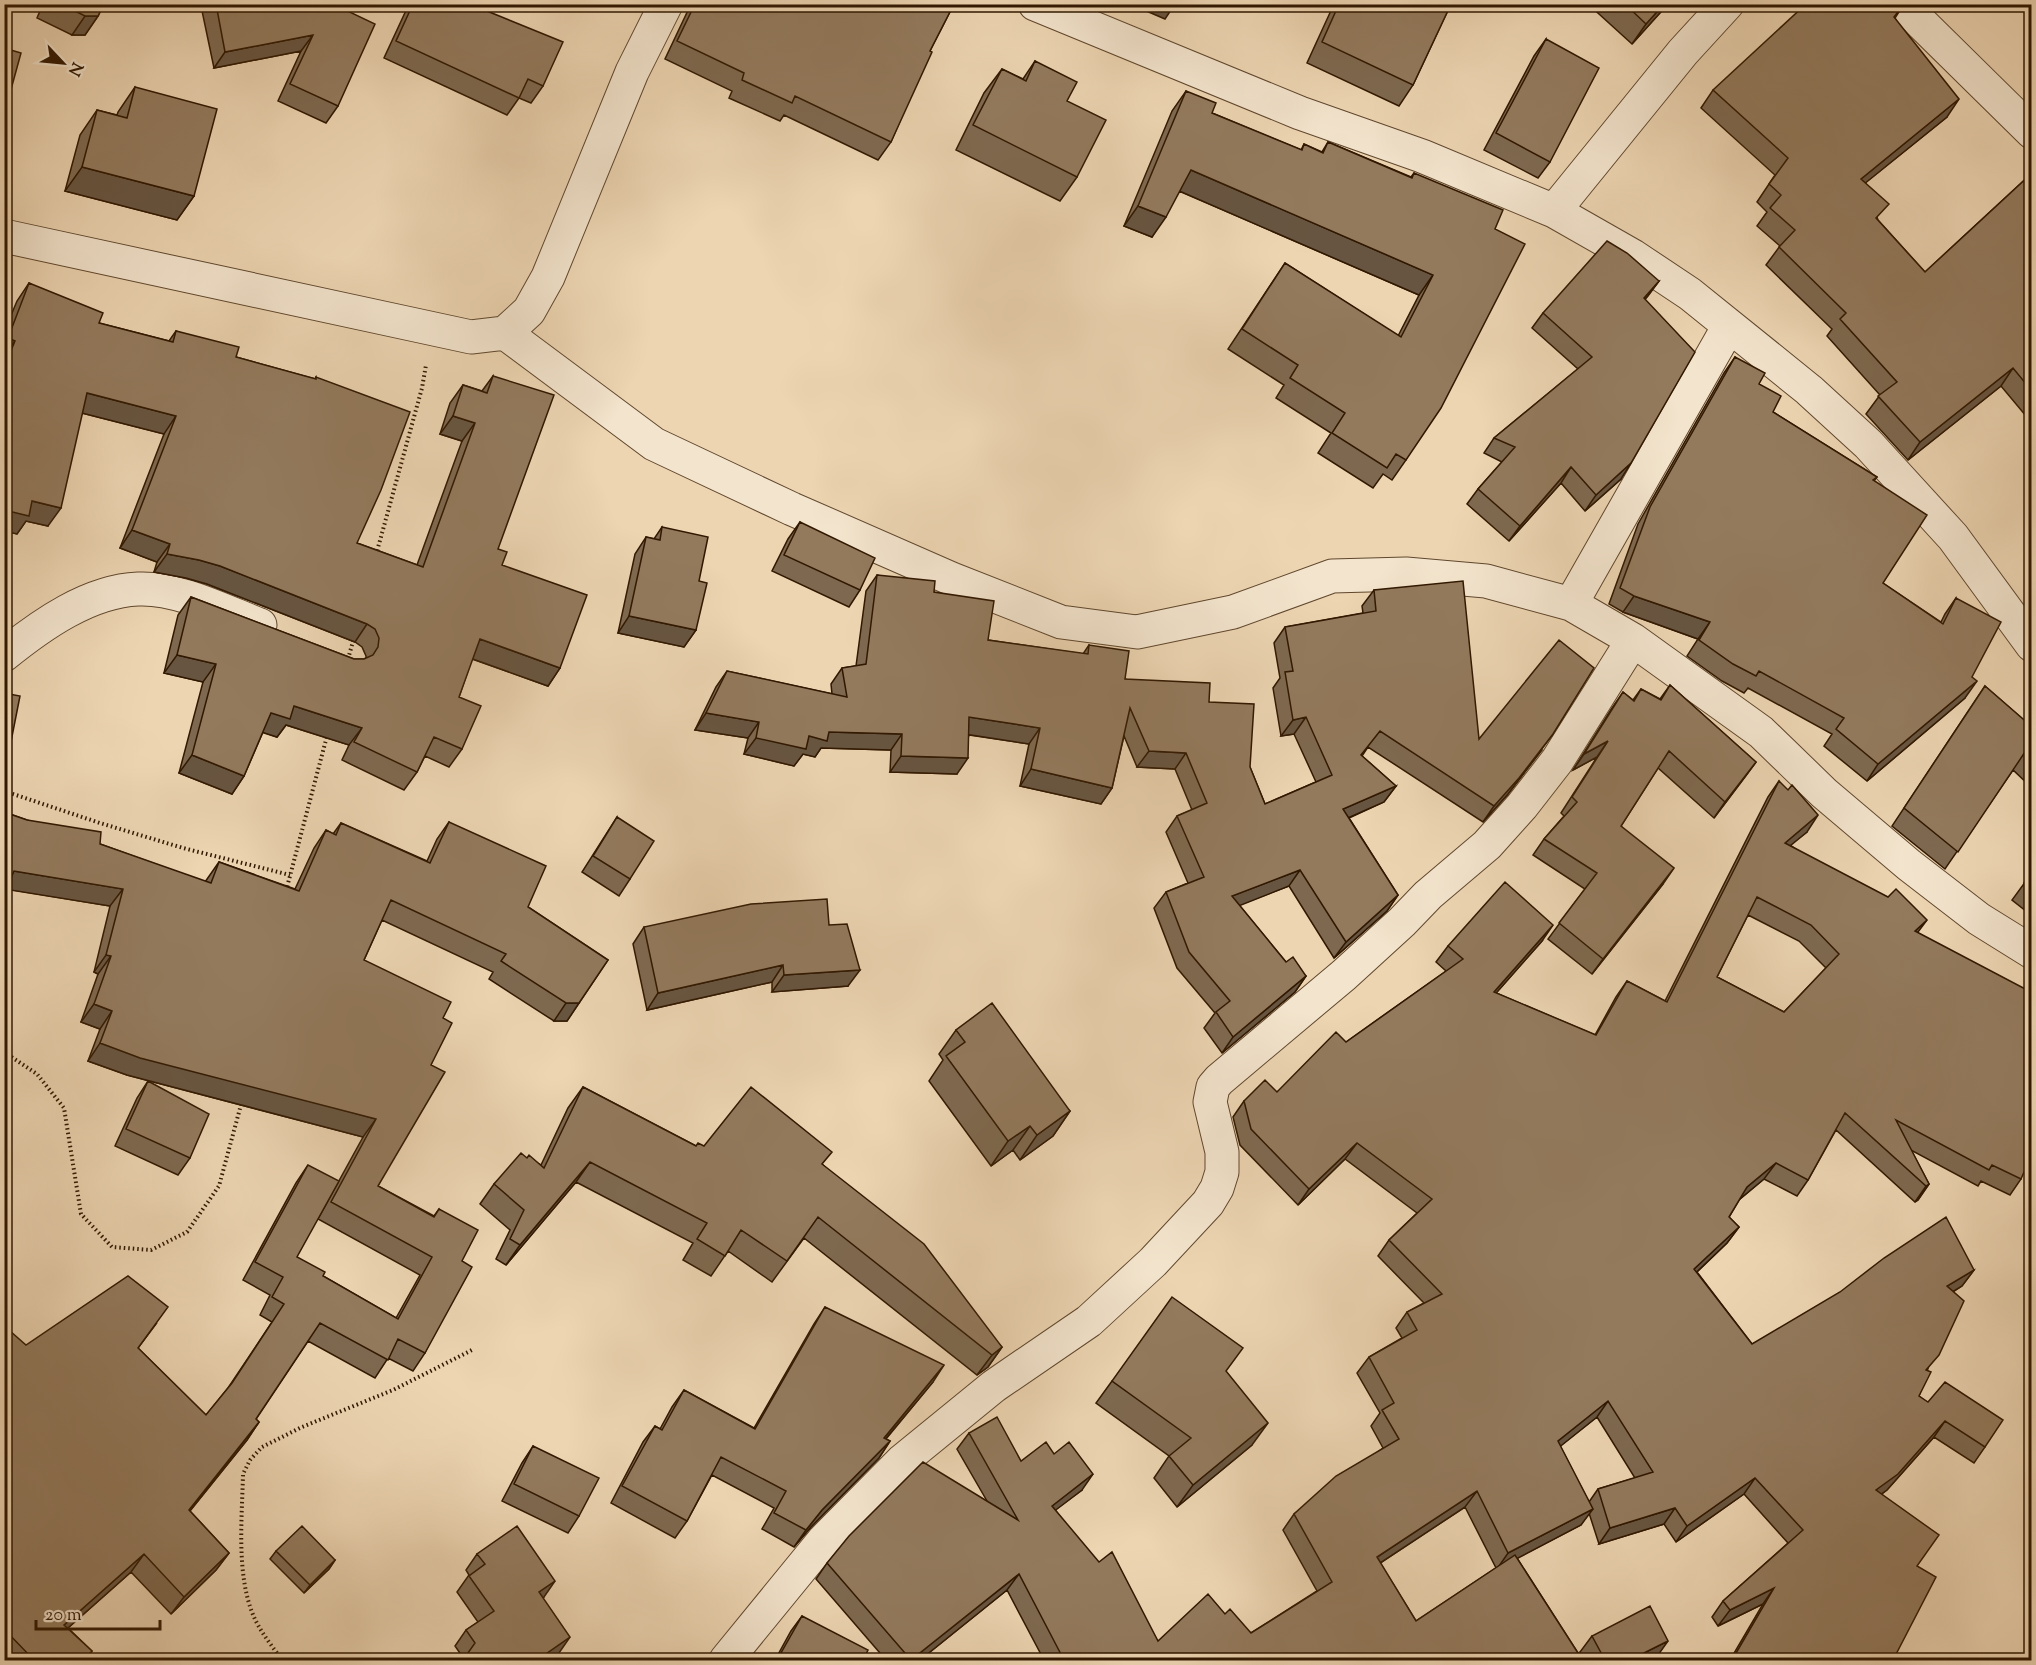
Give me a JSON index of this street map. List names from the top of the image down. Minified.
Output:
{"scale_bar":"20 m","north":"bottom right"}
